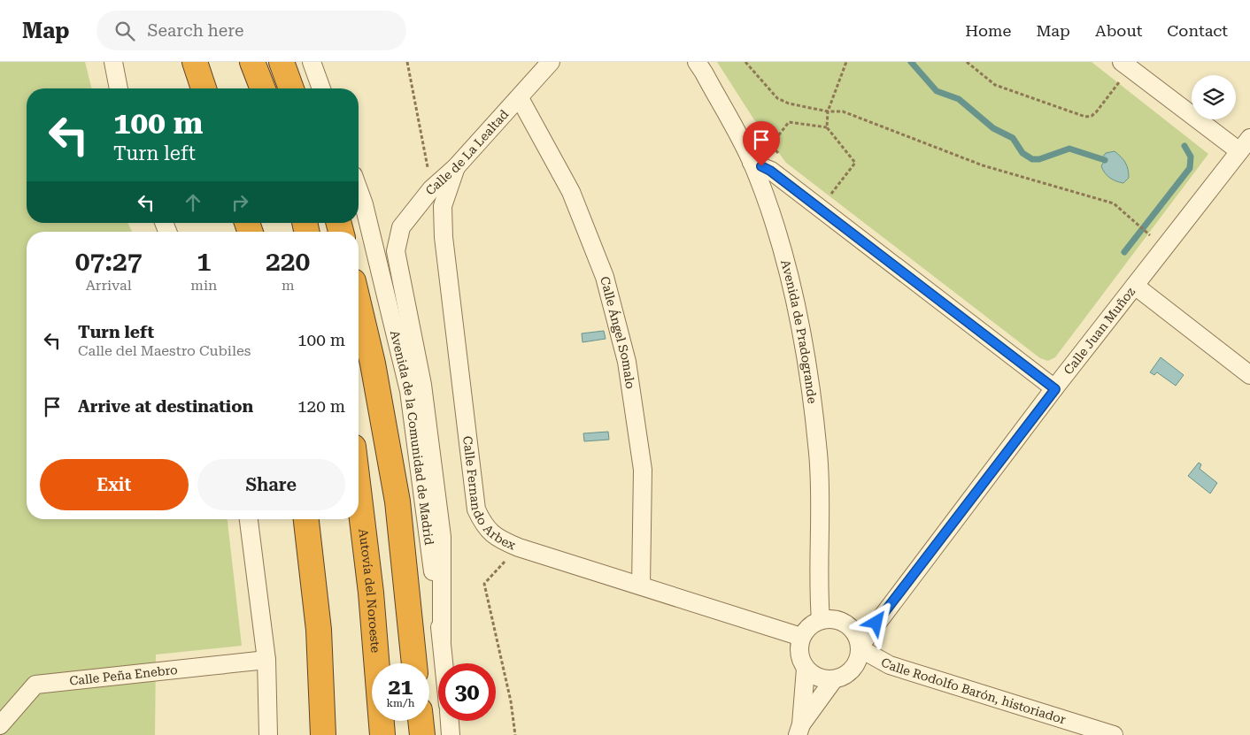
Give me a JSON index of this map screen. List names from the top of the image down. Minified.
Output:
{"streets":{"highway":["Autovía del Noroeste"],"street":["Calle de La Lealtad","Avenida de Pradogrande","Calle Juan Muñoz","Calle Ángel Somalo","Avenida de la Comunidad de Madrid","Calle Fernando Arbex","Calle Peña Enebro","Calle Rodolfo Barón, historiador"]},"crossings":[["Calle de La Lealtad","Calle Ángel Somalo"],["Calle de La Lealtad","Avenida de la Comunidad de Madrid"],["Calle de La Lealtad","Calle Fernando Arbex"],["Avenida de Pradogrande","Calle Juan Muñoz"],["Avenida de Pradogrande","Calle Fernando Arbex"],["Avenida de Pradogrande","Calle Rodolfo Barón, historiador"],["Calle Juan Muñoz","Calle Fernando Arbex"],["Calle Juan Muñoz","Calle Rodolfo Barón, historiador"],["Calle Ángel Somalo","Calle Fernando Arbex"],["Calle Fernando Arbex","Calle Rodolfo Barón, historiador"]],"page":{"header":"Map","search":"Search here","nav":["Home","Map","About","Contact"],"turn":["100 m","Turn left"],"eta":["07:27","Arrival","1","min","220","m"],"list":[{"name":"Turn left","note":"Calle del Maestro Cubiles","value":"100 m"},{"name":"Arrive at destination","value":"120 m"}],"buttons":["Exit","Share"],"speed":"21 km/h","limit":"30"}}
